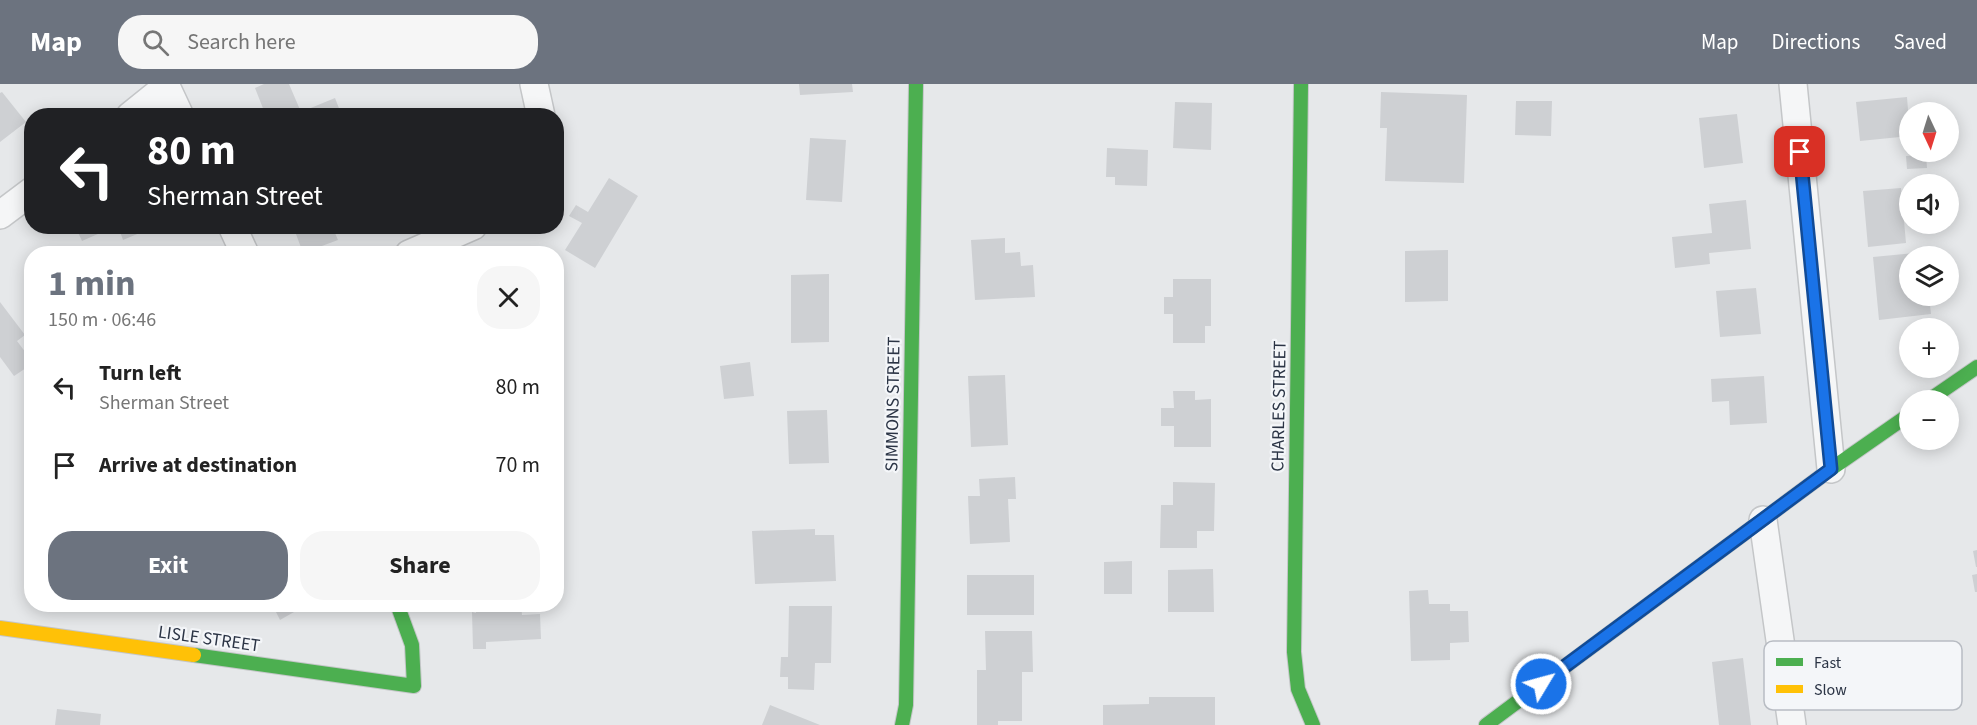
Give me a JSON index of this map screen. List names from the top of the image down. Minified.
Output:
{"streets":{"street":["SIMMONS STREET","CHARLES STREET","LISLE STREET"]},"legend":["Fast","Slow"],"north":"bottom","page":{"header":"Map","search":"Search here","nav":["Map","Directions","Saved"],"map_buttons":["+","−"],"turn":["80 m","Sherman Street"],"heading":["1 min","150 m · 06:46"],"list":[{"name":"Turn left","note":"Sherman Street","value":"80 m"},{"name":"Arrive at destination","value":"70 m"}],"buttons":["Exit","Share"]}}
